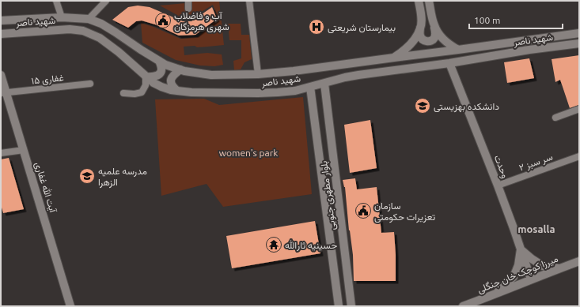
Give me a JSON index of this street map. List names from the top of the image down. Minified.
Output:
{"streets":{"main road":["شهید ناصر","وحدت","آیت الله غفاری","بلوار مطهری جنوبی","میرزا کوچک خان جنگلی"],"street":["غفاری ۱۵","سر سبز ۲"]},"crossings":[["شهید ناصر","وحدت"],["شهید ناصر","بلوار مطهری جنوبی"],["غفاری ۱۵","آیت الله غفاری"],["سر سبز ۲","وحدت"],["وحدت","میرزا کوچک خان جنگلی"]],"districts":["mosalla"],"parks":["women's park"],"places":{"public building":["آب و فاضلاب شهری هرمزگان","سازمان تعزیرات حکومتی"],"hospital":["بیمارستان شریعتی"],"school or university":["دانشکده بهزیستی","مدرسه علمیه الزهرا"],"temple":["حسینیه ثارالله"]},"scale_bar":"100 m"}
